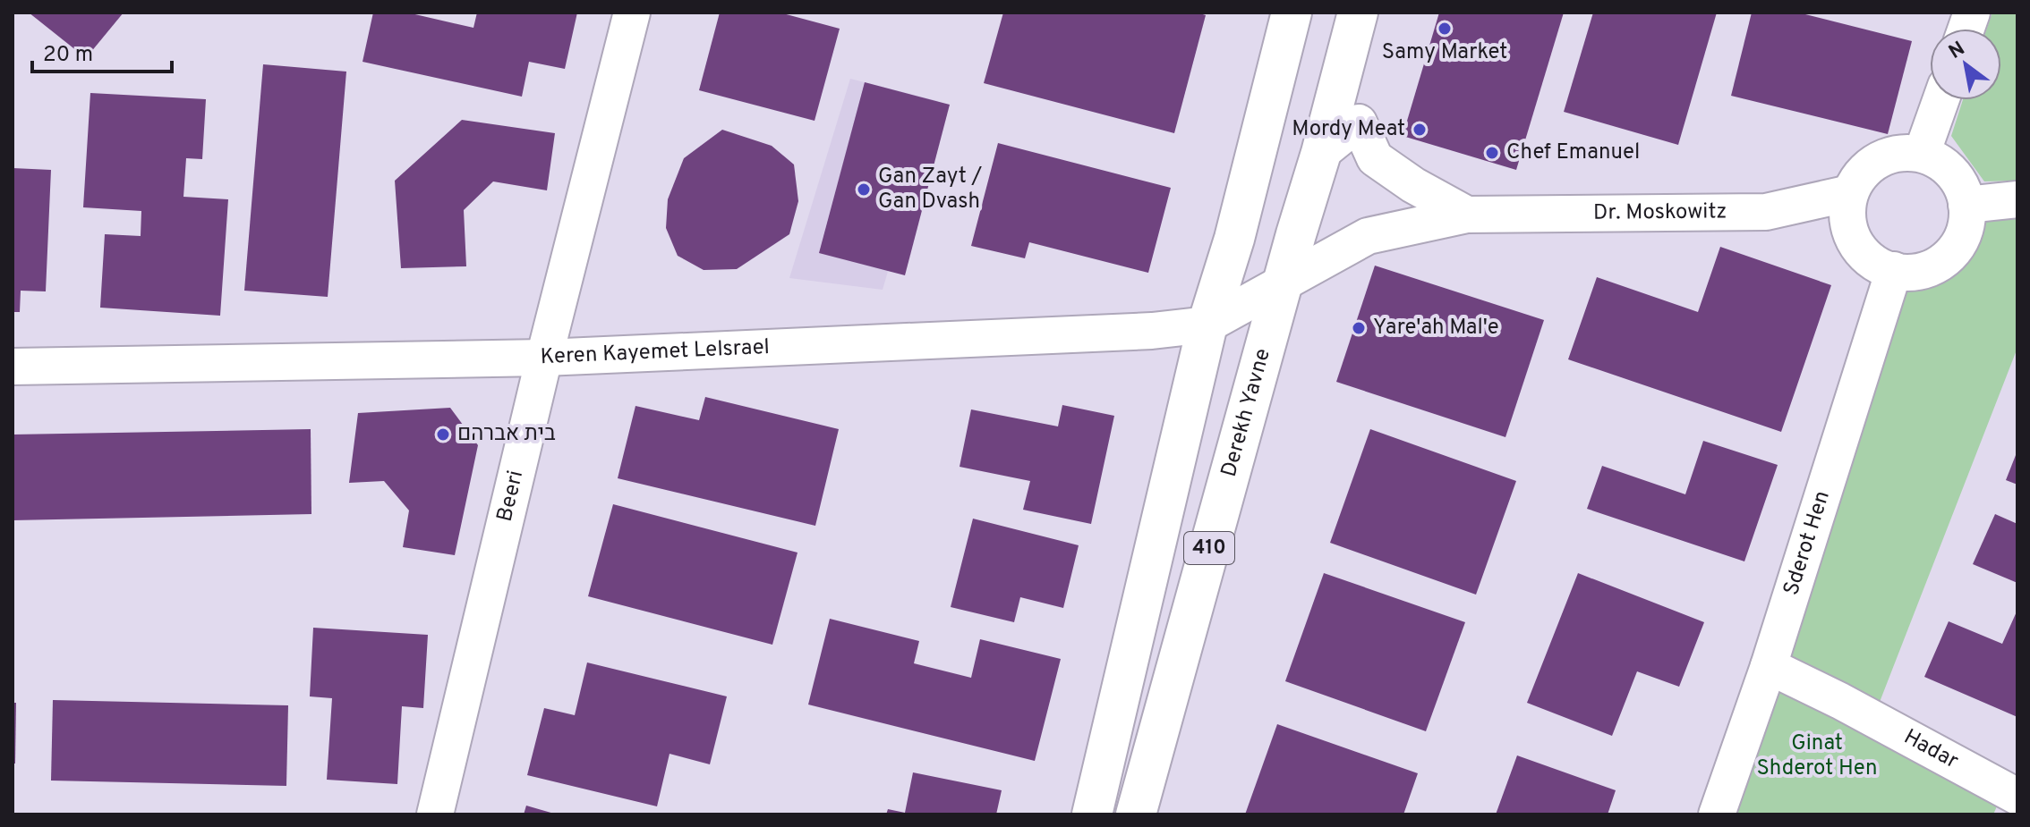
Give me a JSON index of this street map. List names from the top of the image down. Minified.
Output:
{"streets":{"main road":["Derekh Yavne","410"],"street":["Dr. Moskowitz","Keren Kayemet LeIsrael","Beeri","Sderot Hen","Hadar"]},"crossings":[["Dr. Moskowitz","Keren Kayemet LeIsrael"],["Dr. Moskowitz","Derekh Yavne"],["Dr. Moskowitz","Sderot Hen"],["Keren Kayemet LeIsrael","Derekh Yavne"],["Keren Kayemet LeIsrael","Beeri"],["Keren Kayemet LeIsrael","410"],["Sderot Hen","Hadar"]],"parks":["Ginat Shderot Hen"],"places":["Samy Market","Mordy Meat","Chef Emanuel","Gan Zayt / Gan Dvash","Yare'ah Mal'e","בית אברהם"],"scale_bar":"20 m","north":"top left"}
